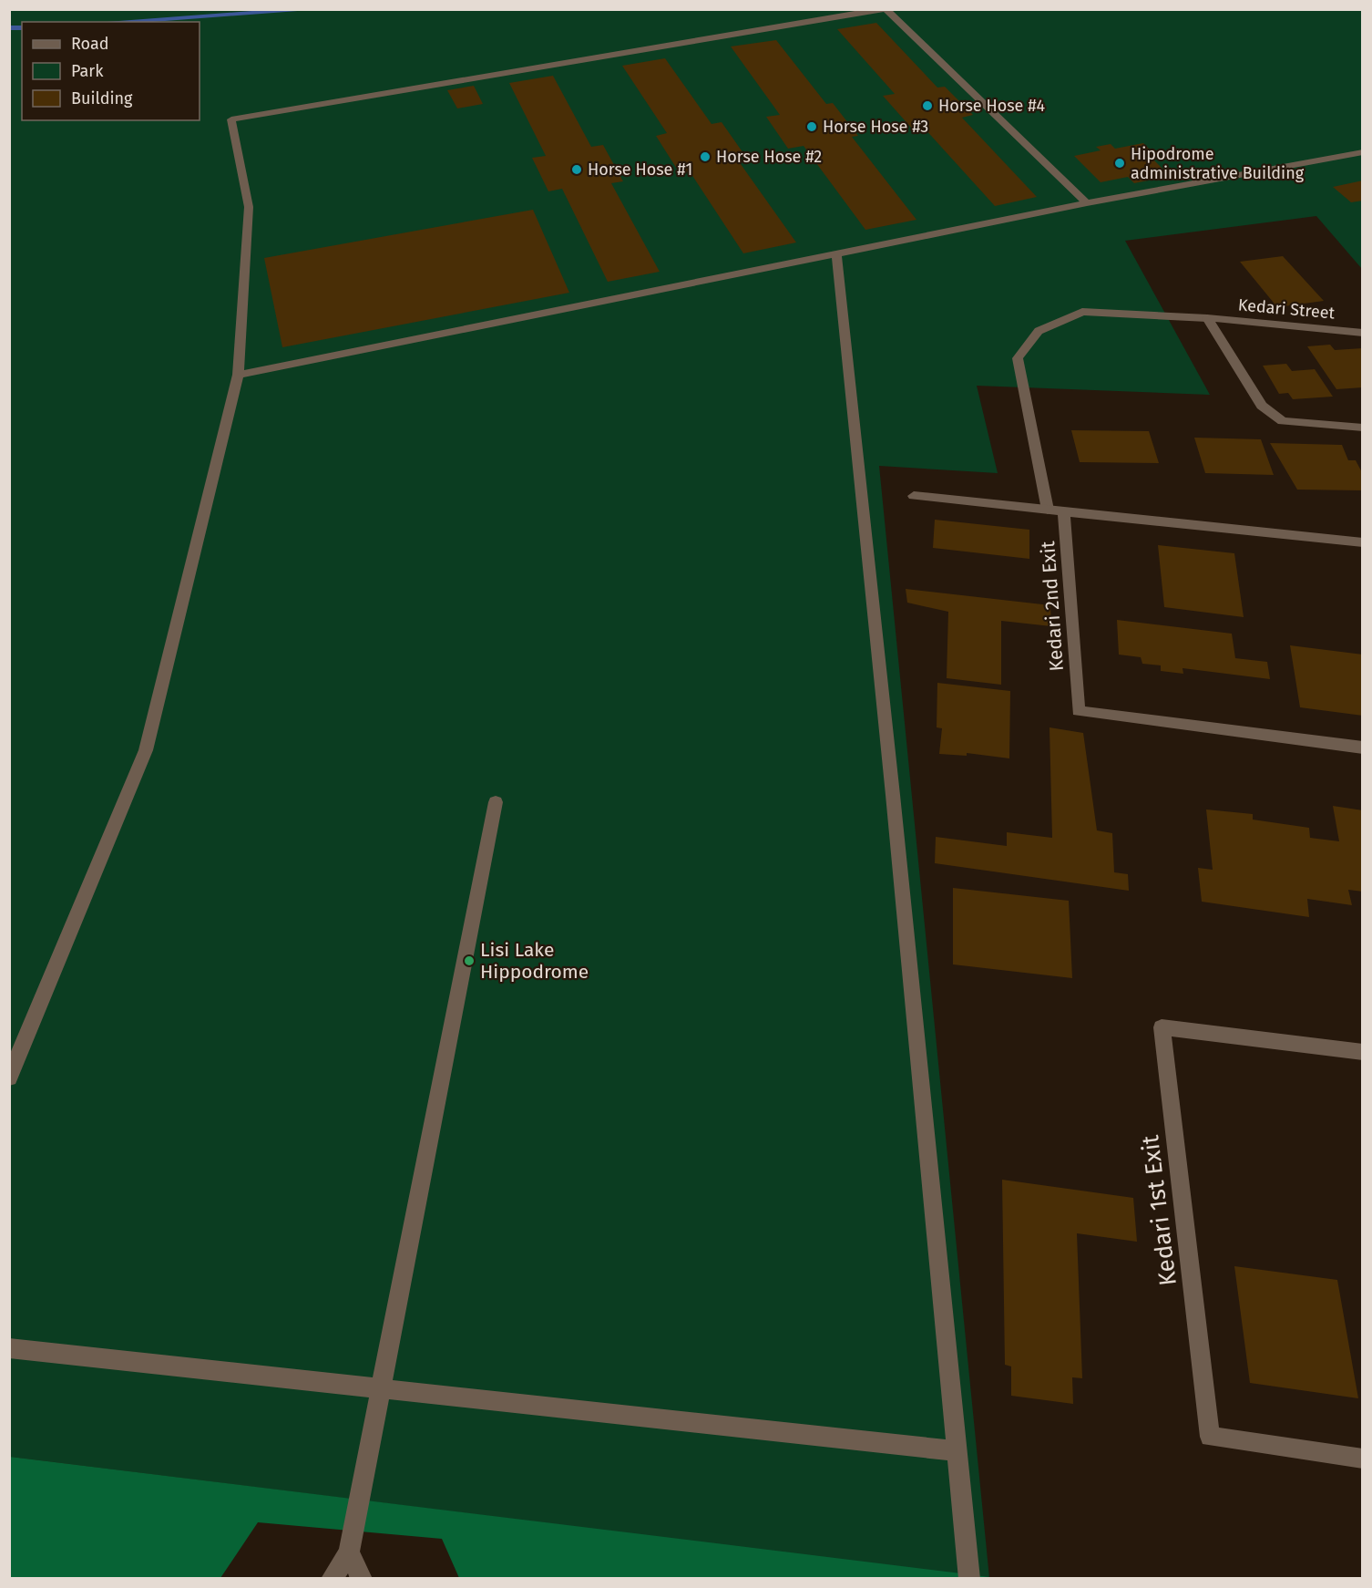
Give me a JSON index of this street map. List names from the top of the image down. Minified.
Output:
{"streets":{"street":["Kedari Street","Kedari 2nd Exit","Kedari 1st Exit"]},"places":["Horse Hose #4","Horse Hose #3","Horse Hose #2","Hipodrome administrative Building","Horse Hose #1","Lisi Lake Hippodrome"],"legend":["Road","Park","Building"]}
